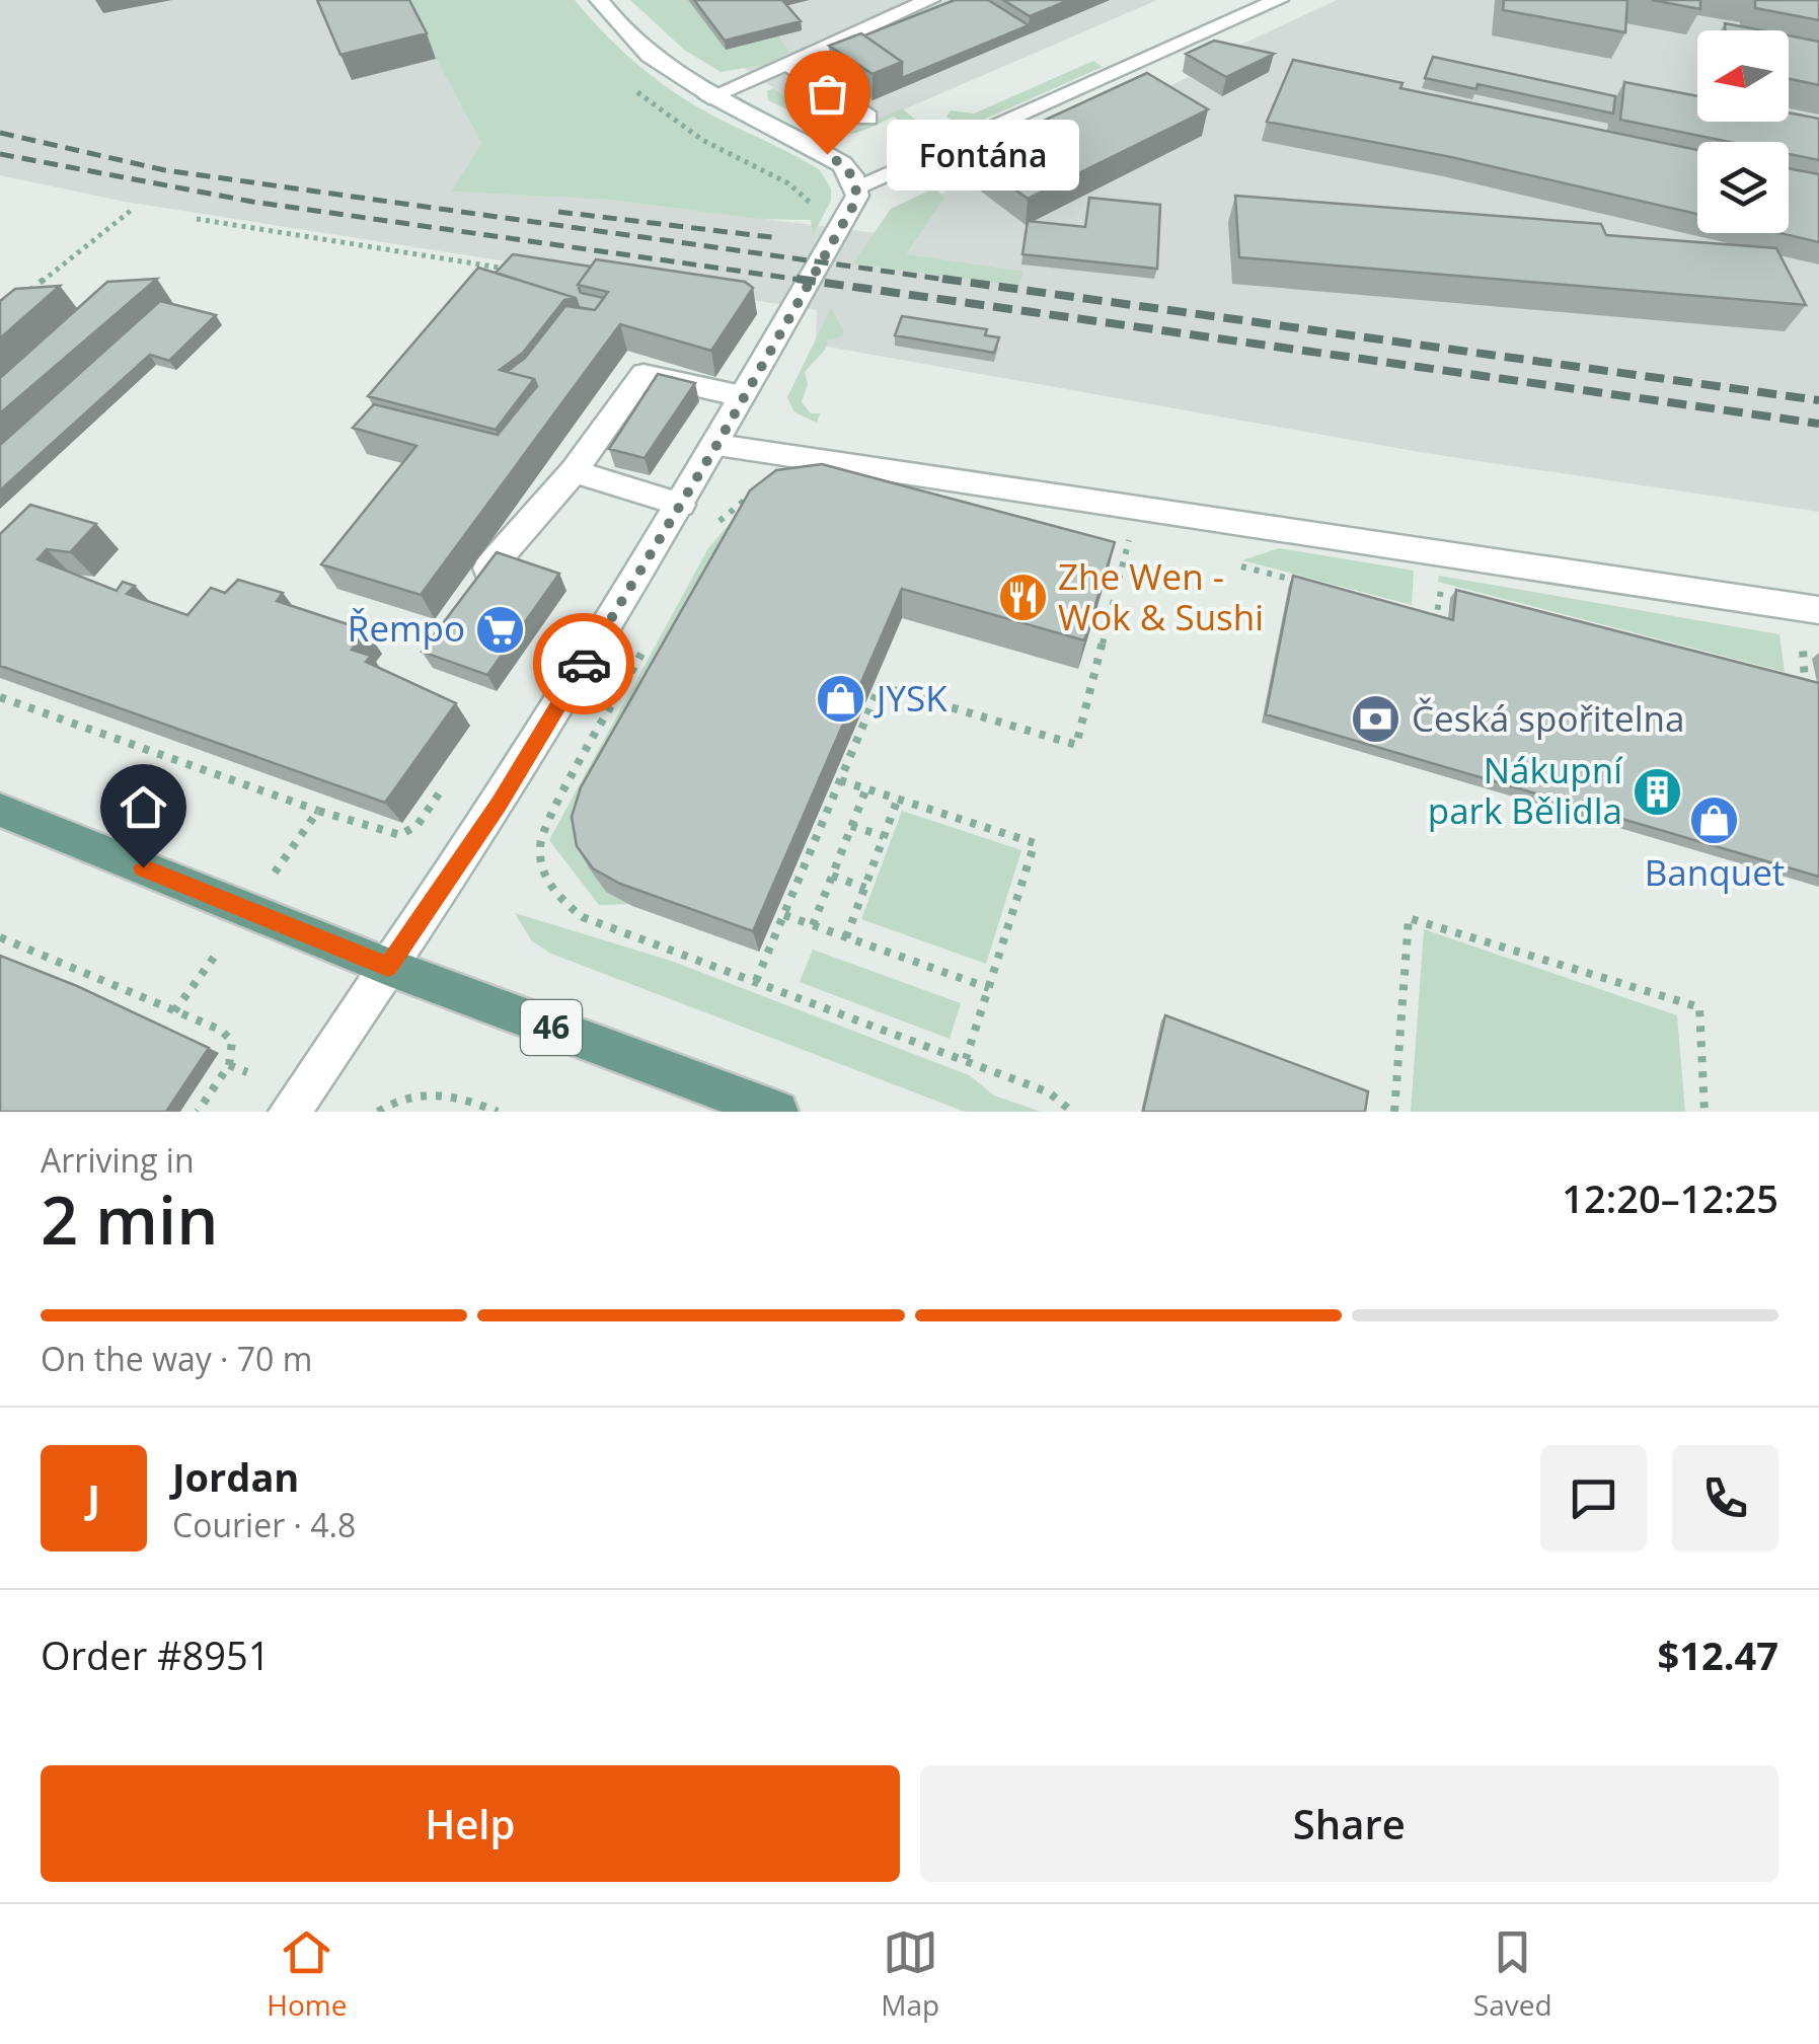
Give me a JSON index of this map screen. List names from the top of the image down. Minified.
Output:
{"streets":{"main road":["46"]},"places":{"other":["Fontána"],"restaurant":["Zhe Wen - Wok & Sushi"],"supermarket":["Řempo"],"shop":["JYSK","Banquet"],"bank":["Česká spořitelna"],"building":["Nákupní park Bělidla"]},"north":"left","page":{"bubble":"Fontána","heading":["2 min","Arriving in","12:20–12:25"],"panel":["Jordan","Courier · 4.8","Order #8951","$12.47"],"bar":"On the way · 70 m","round":"J","buttons":["Help","Share"],"tabs":["Home","Map","Saved"]}}
